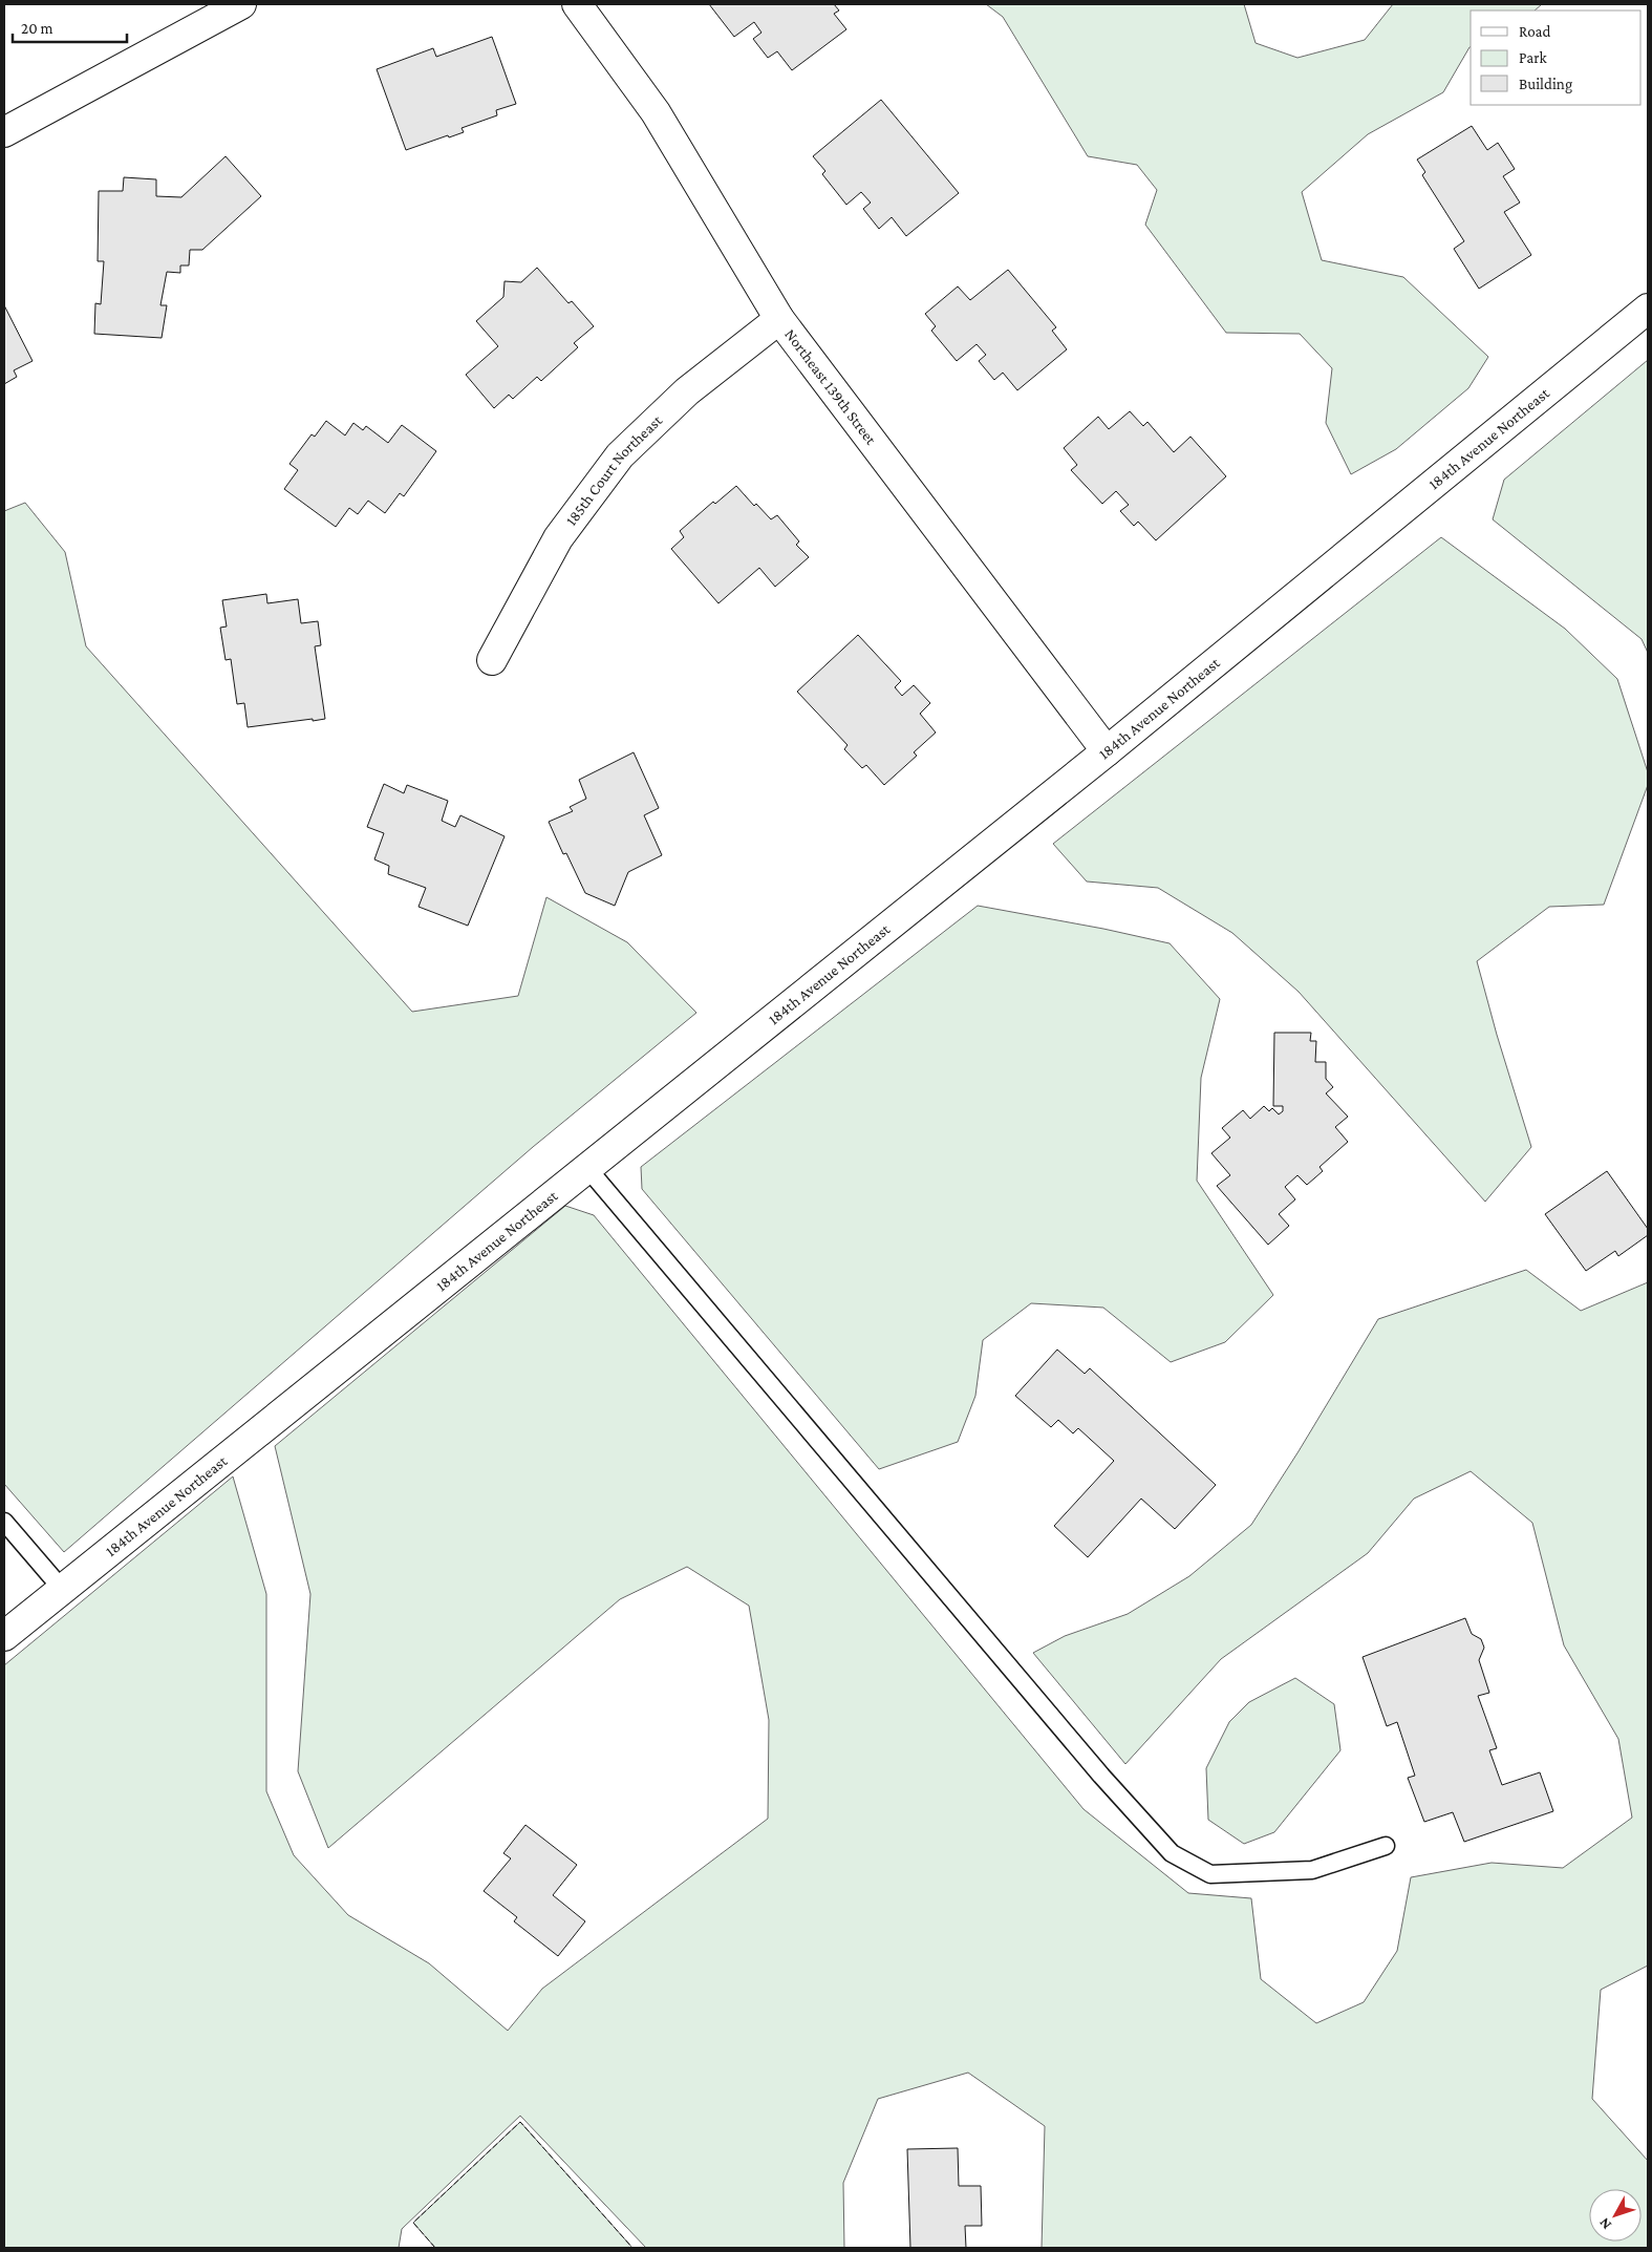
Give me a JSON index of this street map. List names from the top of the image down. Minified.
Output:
{"streets":{"street":["Northeast 139th Street","184th Avenue Northeast","185th Court Northeast"]},"crossings":[["Northeast 139th Street","184th Avenue Northeast"],["Northeast 139th Street","185th Court Northeast"]],"legend":["Road","Park","Building"],"scale_bar":"20 m","north":"bottom left"}
